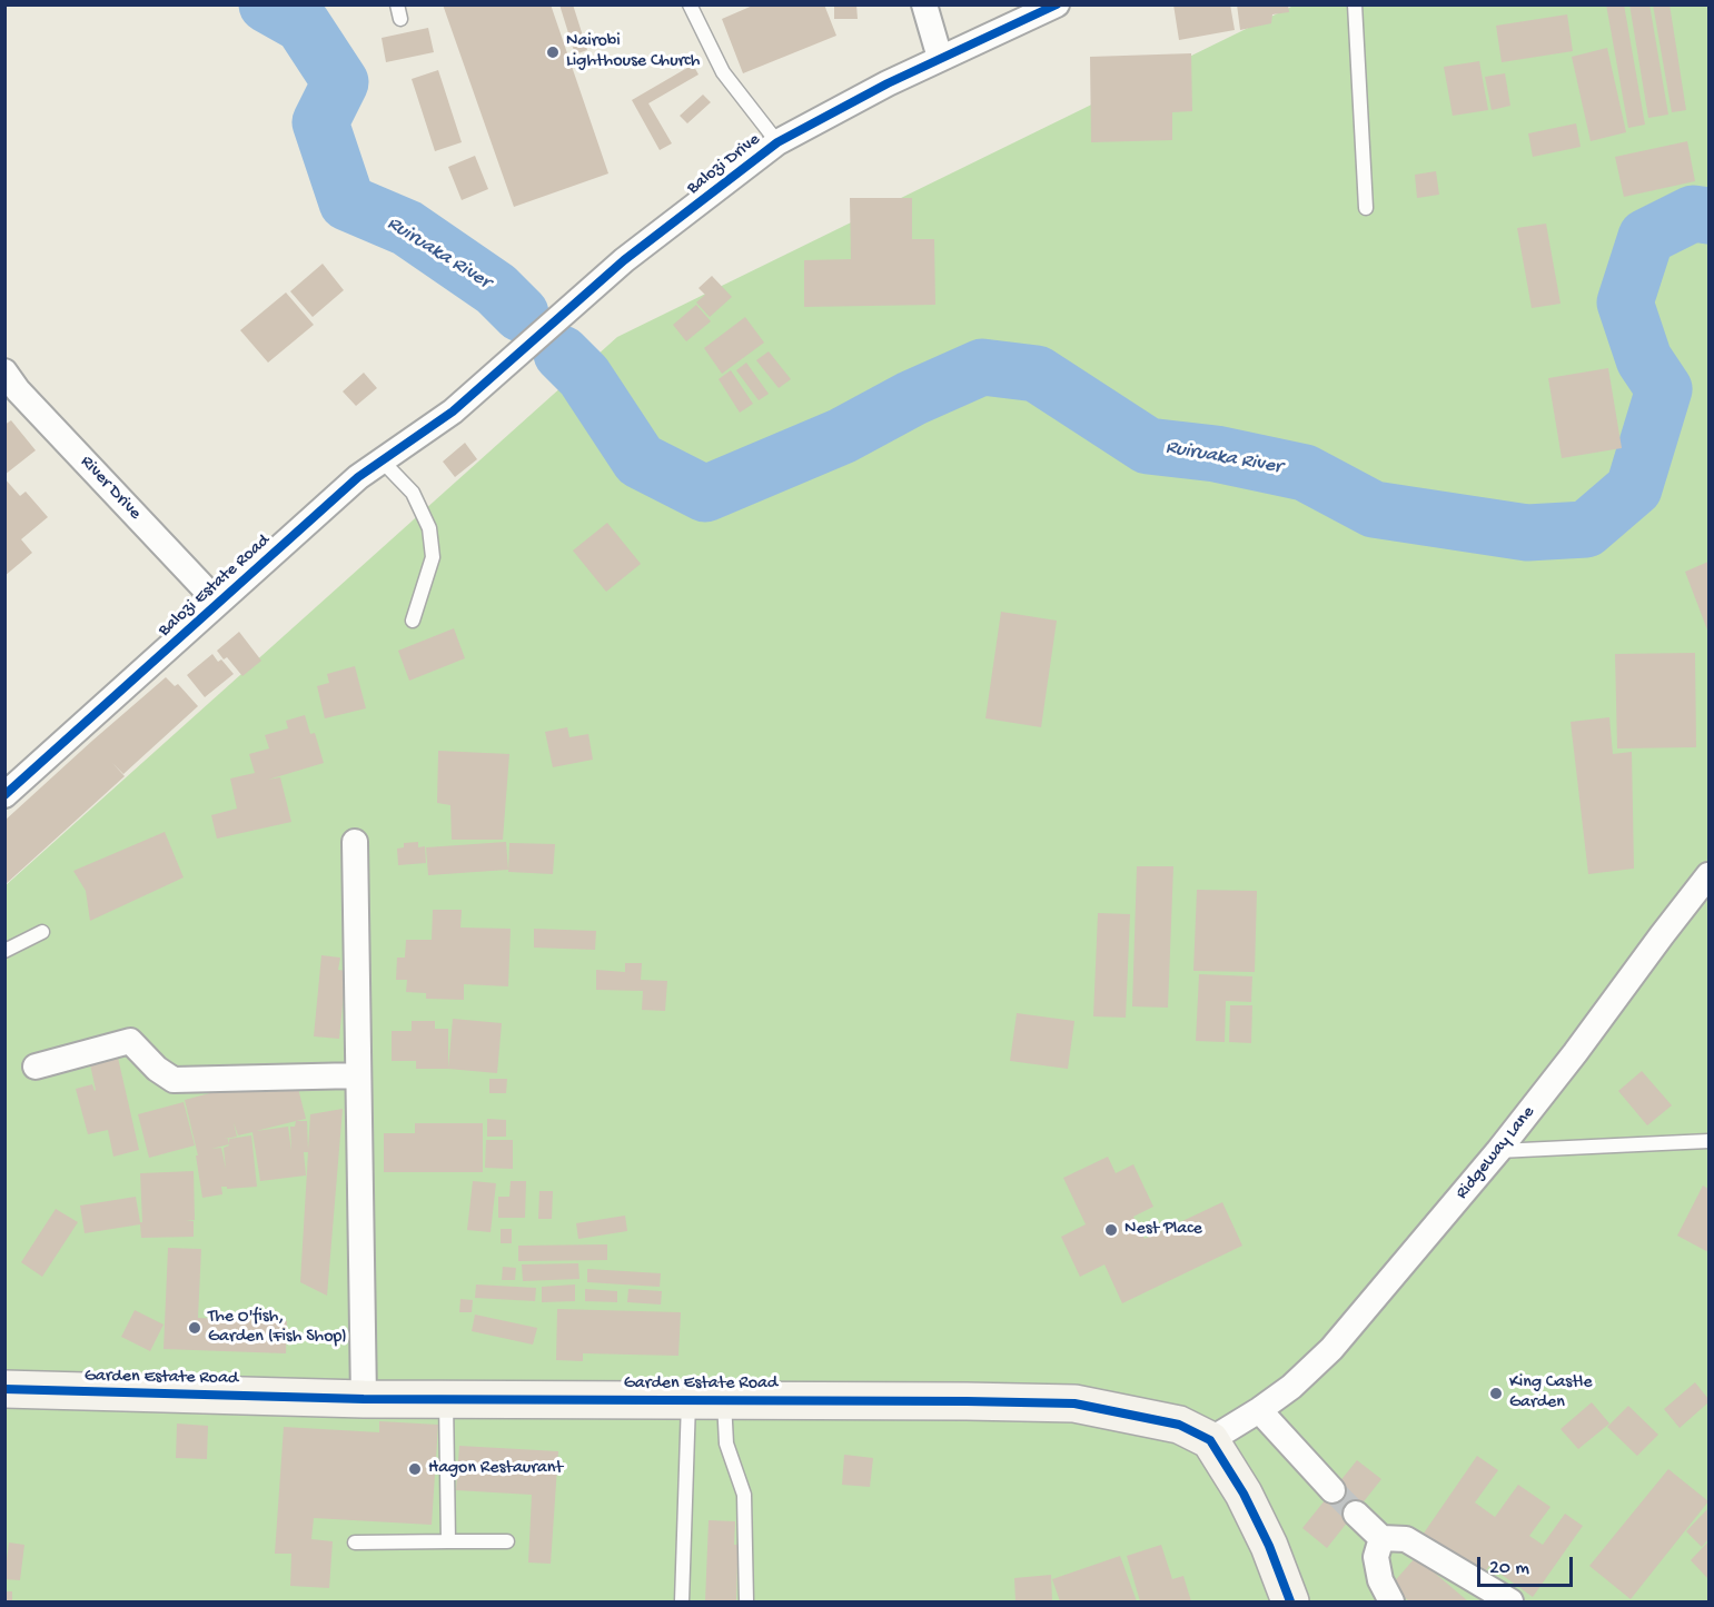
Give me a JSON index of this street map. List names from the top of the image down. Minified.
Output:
{"streets":{"street":["Balozi Drive","River Drive","Balozi Estate Road","Ridgeway Lane","Garden Estate Road"]},"crossings":[["Balozi Drive","Balozi Estate Road"],["River Drive","Balozi Estate Road"],["Ridgeway Lane","Garden Estate Road"]],"water":["Ruiruaka River"],"places":["Nairobi Lighthouse Church","Nest Place","The O'fish, Garden (Fish Shop)","King Castle Garden","Hagon Restaurant"],"scale_bar":"20 m"}
